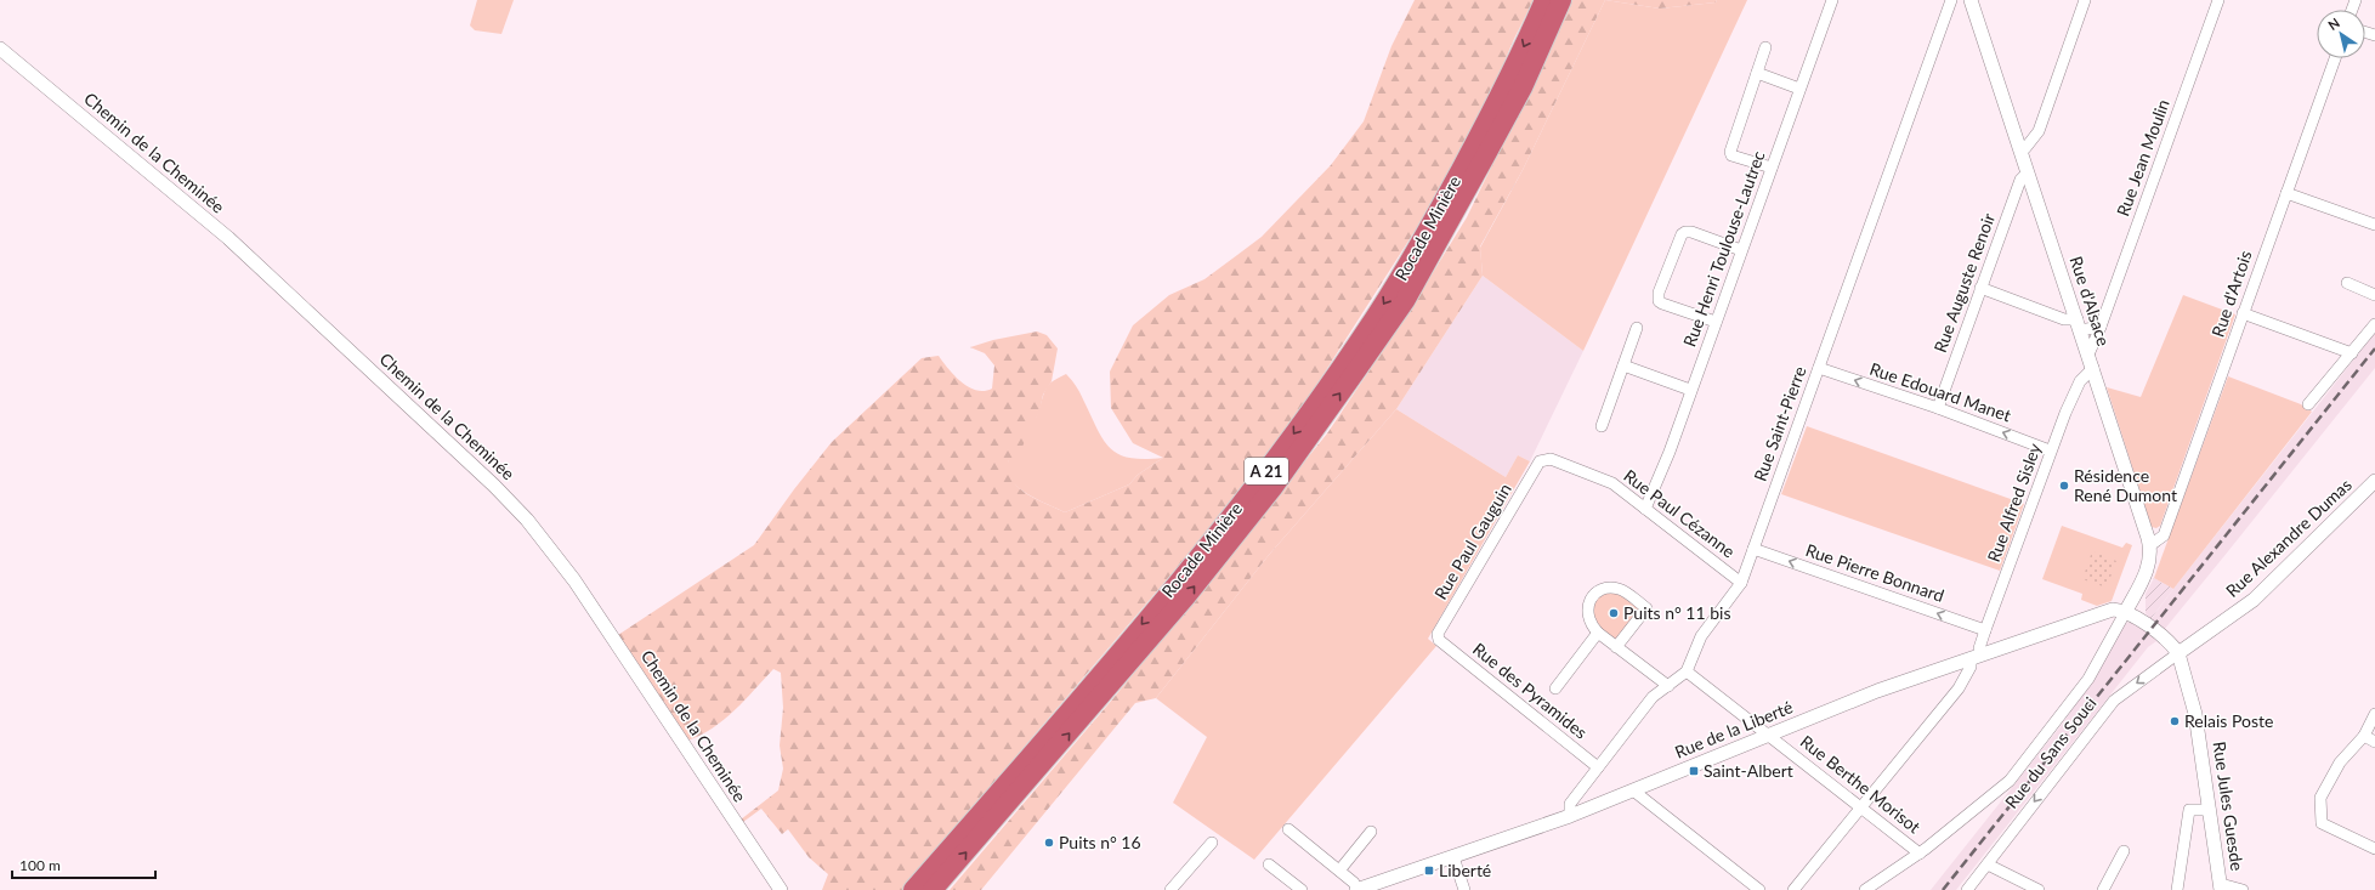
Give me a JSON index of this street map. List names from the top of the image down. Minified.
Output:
{"streets":{"highway":["Rocade Minière","A 21"],"street":["Chemin de la Cheminée","Rue Jean Moulin","Rue Henri Toulouse-Lautrec","Rue Auguste Renoir","Rue d'Artois","Rue d'Alsace","Rue Edouard Manet","Rue Saint-Pierre","Rue Alfred Sisley","Rue Paul Cézanne","Rue Alexandre Dumas","Rue Paul Gauguin","Rue Pierre Bonnard","Rue des Pyramides","Rue de la Liberté","Rue du Sans Souci","Rue Berthe Morisot","Rue Jules Guesde"]},"crossings":[["Rue Jean Moulin","Rue d'Alsace"],["Rue Henri Toulouse-Lautrec","Rue Paul Cézanne"],["Rue Auguste Renoir","Rue d'Alsace"],["Rue Auguste Renoir","Rue Edouard Manet"],["Rue d'Artois","Rue d'Alsace"],["Rue d'Alsace","Rue Alfred Sisley"],["Rue d'Alsace","Rue de la Liberté"],["Rue d'Alsace","Rue Jules Guesde"],["Rue Edouard Manet","Rue Saint-Pierre"],["Rue Edouard Manet","Rue Alfred Sisley"],["Rue Saint-Pierre","Rue Paul Cézanne"],["Rue Saint-Pierre","Rue Pierre Bonnard"],["Rue Saint-Pierre","Rue des Pyramides"],["Rue Saint-Pierre","Rue de la Liberté"],["Rue Saint-Pierre","Rue Berthe Morisot"],["Rue Alfred Sisley","Rue Pierre Bonnard"],["Rue Alfred Sisley","Rue de la Liberté"],["Rue Alfred Sisley","Rue Berthe Morisot"],["Rue Paul Cézanne","Rue Paul Gauguin"],["Rue Alexandre Dumas","Rue du Sans Souci"],["Rue Alexandre Dumas","Rue Jules Guesde"],["Rue Paul Gauguin","Rue des Pyramides"],["Rue de la Liberté","Rue Berthe Morisot"],["Rue de la Liberté","Rue Jules Guesde"],["Rue du Sans Souci","Rue Jules Guesde"]],"one_way":["Rue Edouard Manet","Rue Pierre Bonnard"],"places":{"other":["Résidence René Dumont","Puits n° 11 bis","Relais Poste","Puits n° 16"],"transit":["Saint-Albert","Liberté"]},"scale_bar":"100 m","north":"top left"}
